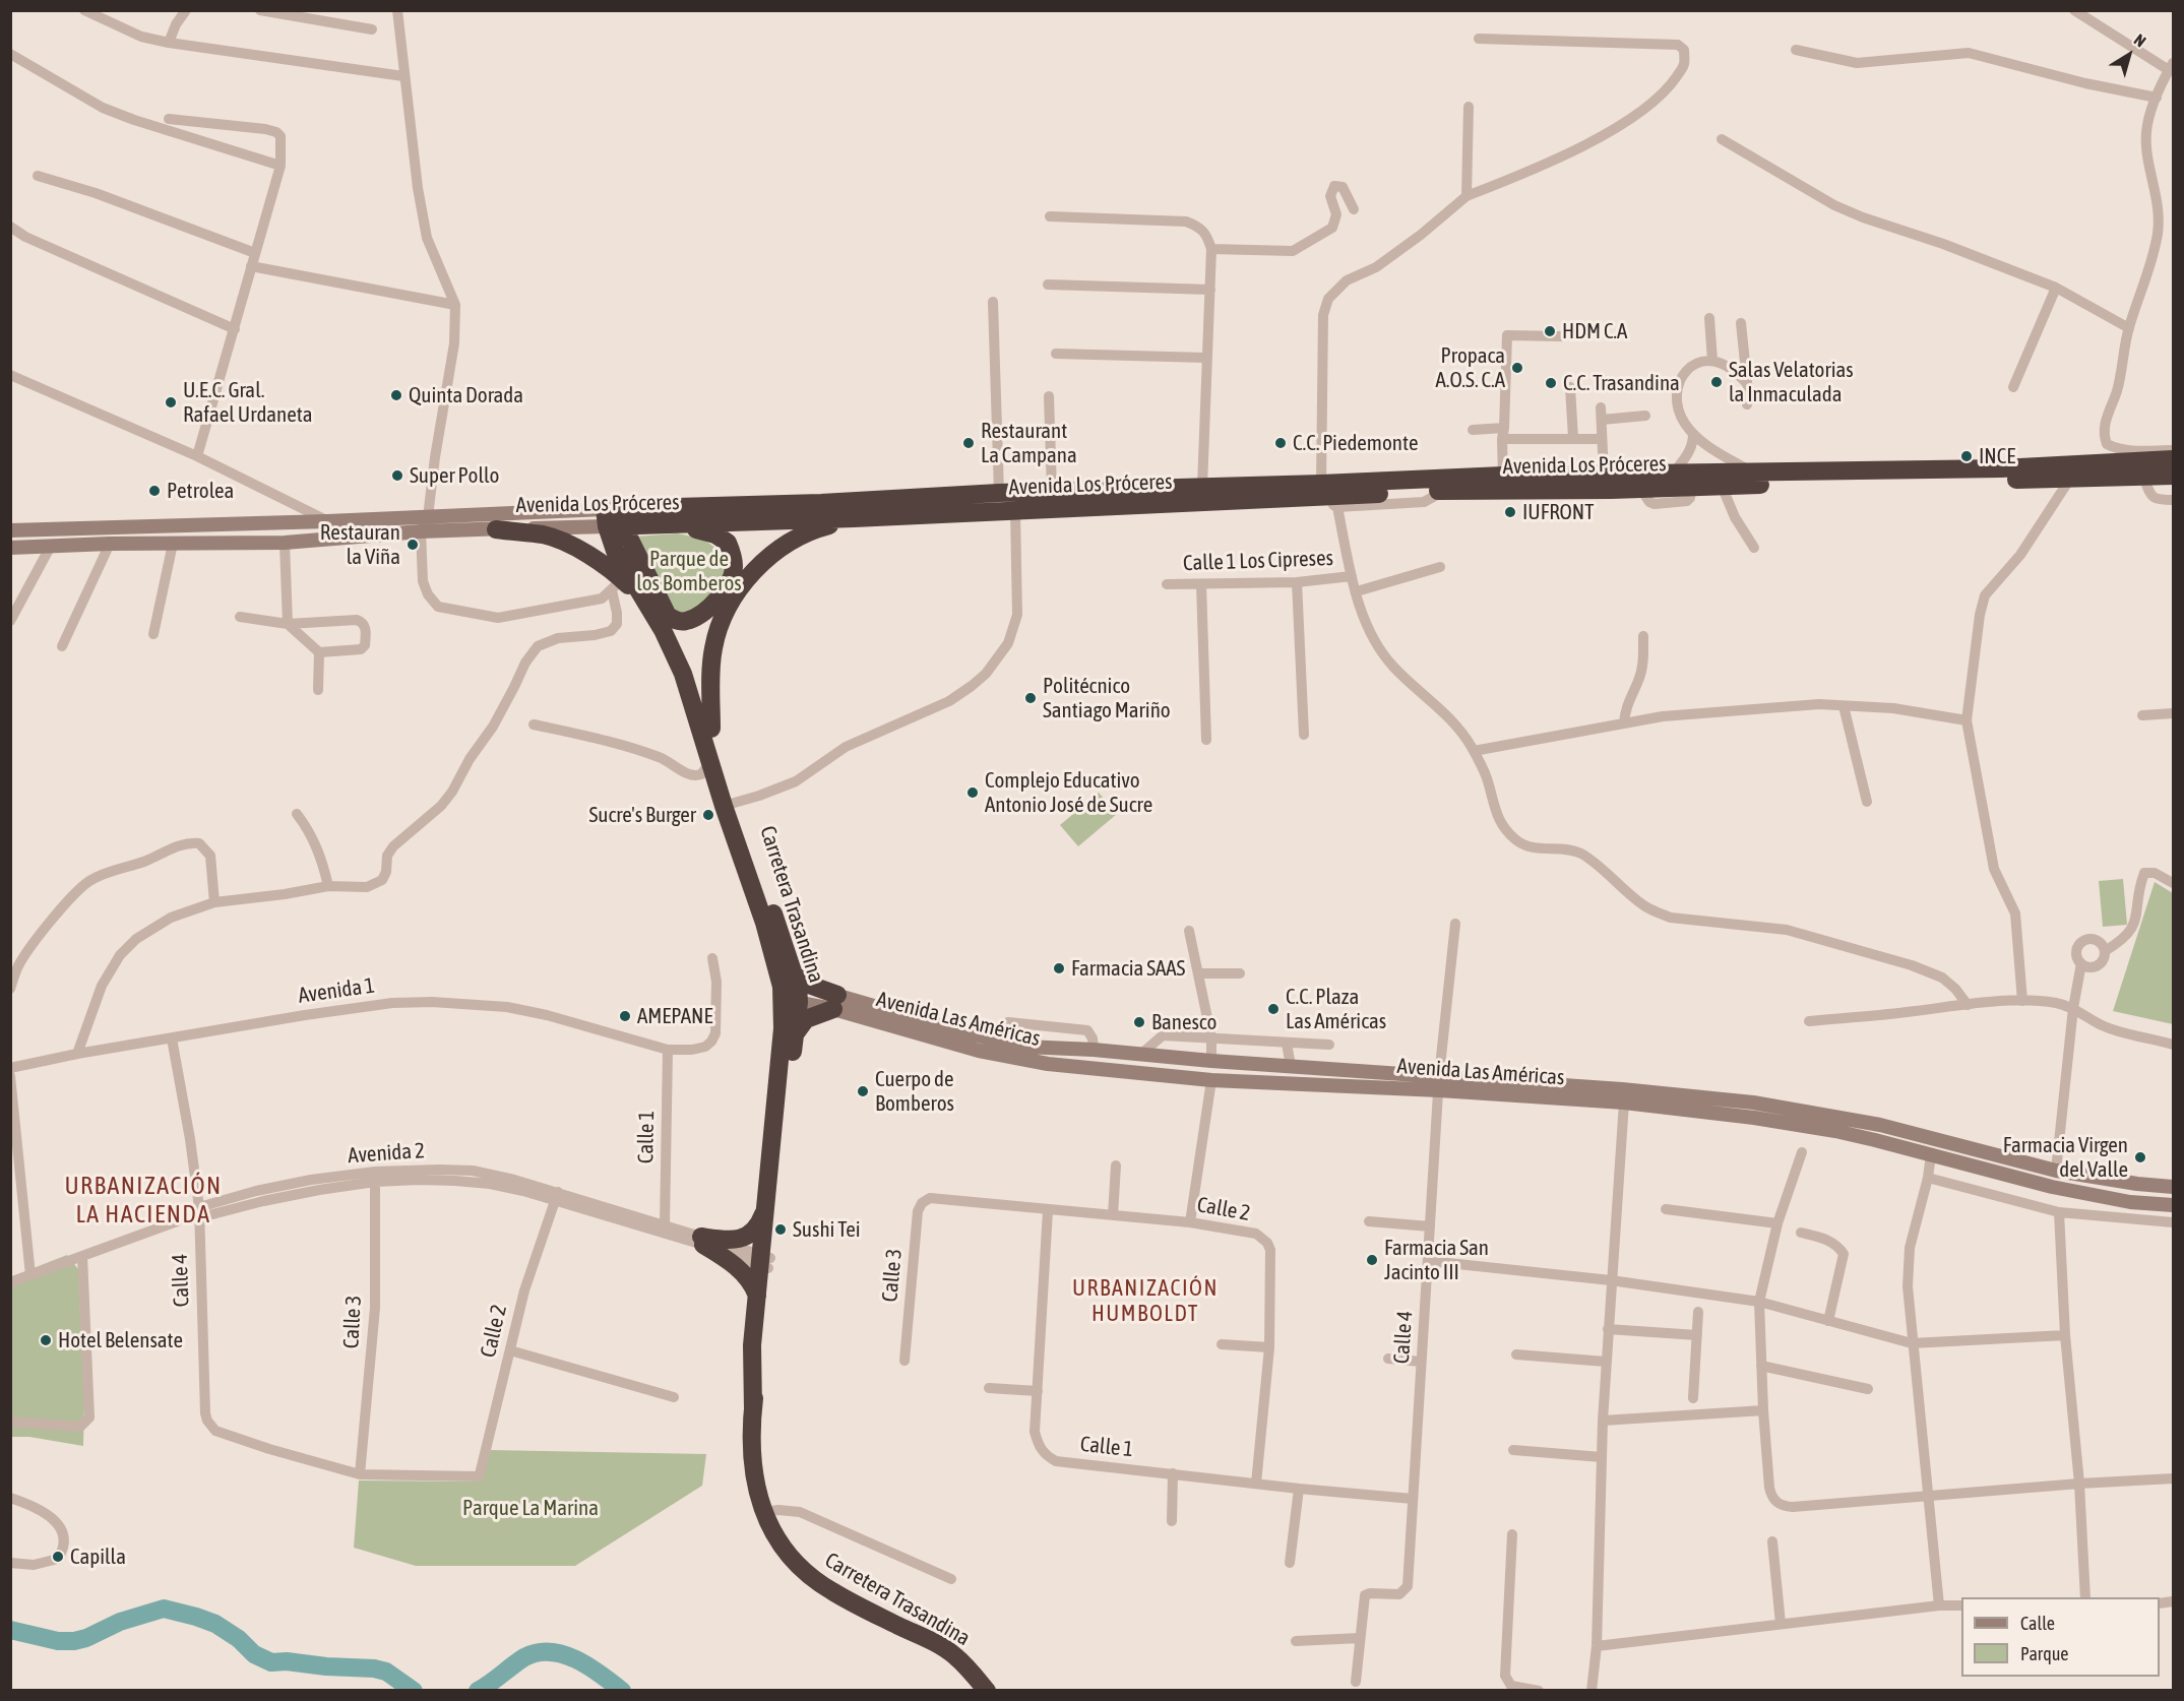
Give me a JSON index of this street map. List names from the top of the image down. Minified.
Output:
{"streets":{"highway":["Avenida Los Próceres","Carretera Trasandina"],"street":["Calle 1 Los Cipreses","Avenida 1","Avenida Las Américas","Calle 1","Calle 2","Calle 3","Calle 4"]},"crossings":[["Avenida Los Próceres","Carretera Trasandina"],["Carretera Trasandina","Avenida Las Américas"],["Avenida 1","Calle 1"],["Avenida 1","Calle 4"],["Avenida Las Américas","Calle 4"],["Calle 1","Calle 2"],["Calle 1","Calle 4"],["Calle 2","Calle 3"],["Calle 2","Calle 4"],["Calle 3","Calle 4"]],"districts":["URBANIZACIÓN LA HACIENDA","URBANIZACIÓN HUMBOLDT"],"parks":["Parque de los Bomberos","Parque La Marina"],"places":["HDM C.A","Propaca A.O.S. C.A","Salas Velatorias la Inmaculada","C.C. Trasandina","Quinta Dorada","U.E.C. Gral. Rafael Urdaneta","Restaurant La Campana","C.C. Piedemonte","INCE","Super Pollo","Petrolea","IUFRONT","Restauran la Viña","Politécnico Santiago Mariño","Complejo Educativo Antonio José de Sucre","Sucre's Burger","Farmacia SAAS","C.C. Plaza Las Américas","AMEPANE","Banesco","Cuerpo de Bomberos","Farmacia Virgen del Valle","Sushi Tei","Farmacia San Jacinto III","Hotel Belensate","Capilla"],"legend":["Calle","Parque"],"north":"top right"}
